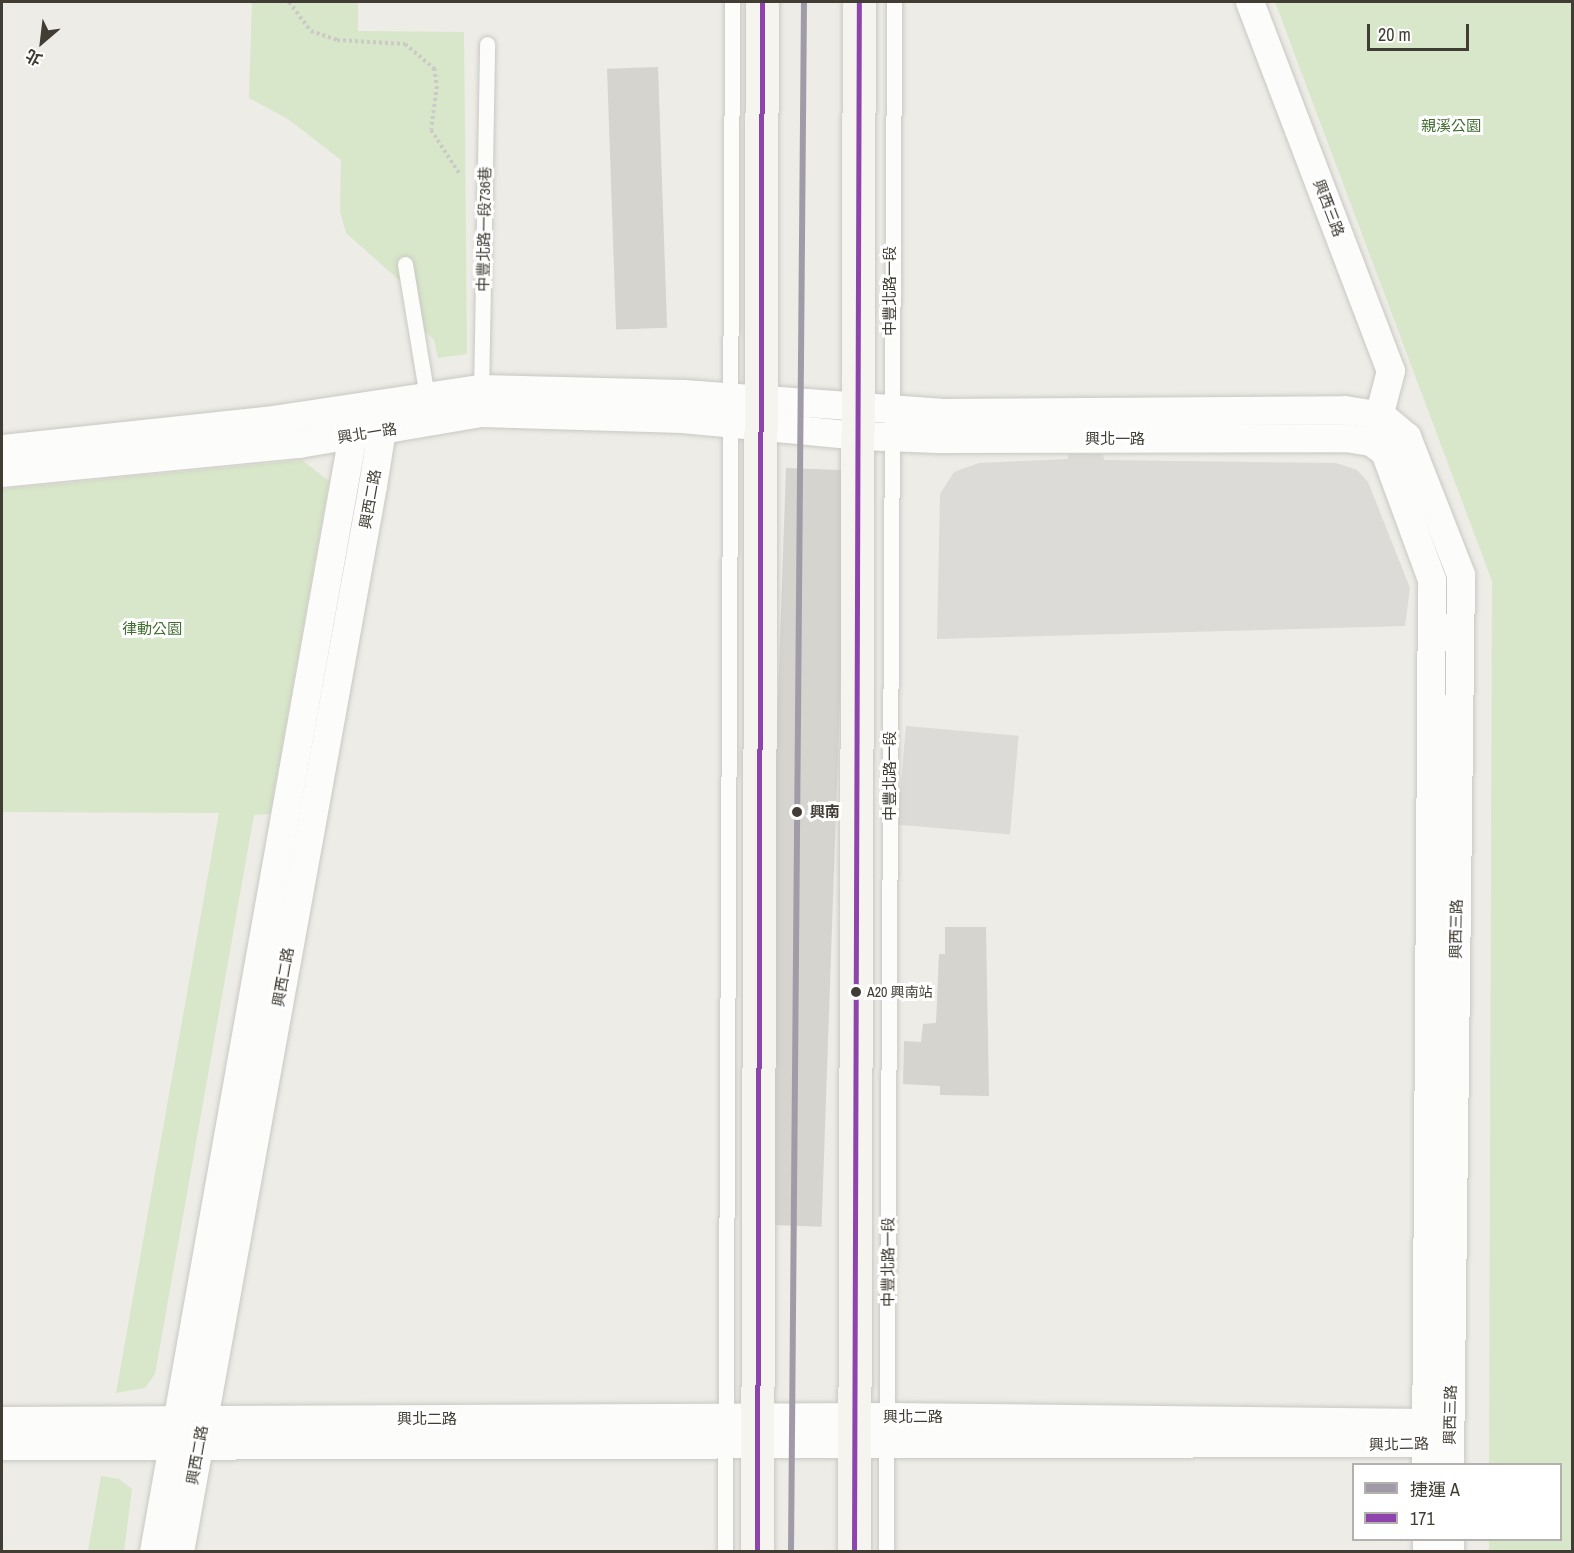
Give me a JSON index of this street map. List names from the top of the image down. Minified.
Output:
{"streets":{"main road":["中豐北路一段"],"street":["興西三路","興北一路","興西二路","興北二路"],"lane":["中豐北路一段736巷"]},"crossings":[["興西三路","興北一路"],["興西三路","興北二路"],["中豐北路一段736巷","興北一路"],["中豐北路一段","興北一路"],["中豐北路一段","興北二路"],["興北一路","興西二路"],["興西二路","興北二路"]],"parks":["親溪公園","律動公園"],"places":["興南","A20 興南站"],"lines":["metro line A","transit line 171"],"legend":["捷運 A","171"],"scale_bar":"20 m","north":"bottom left"}
